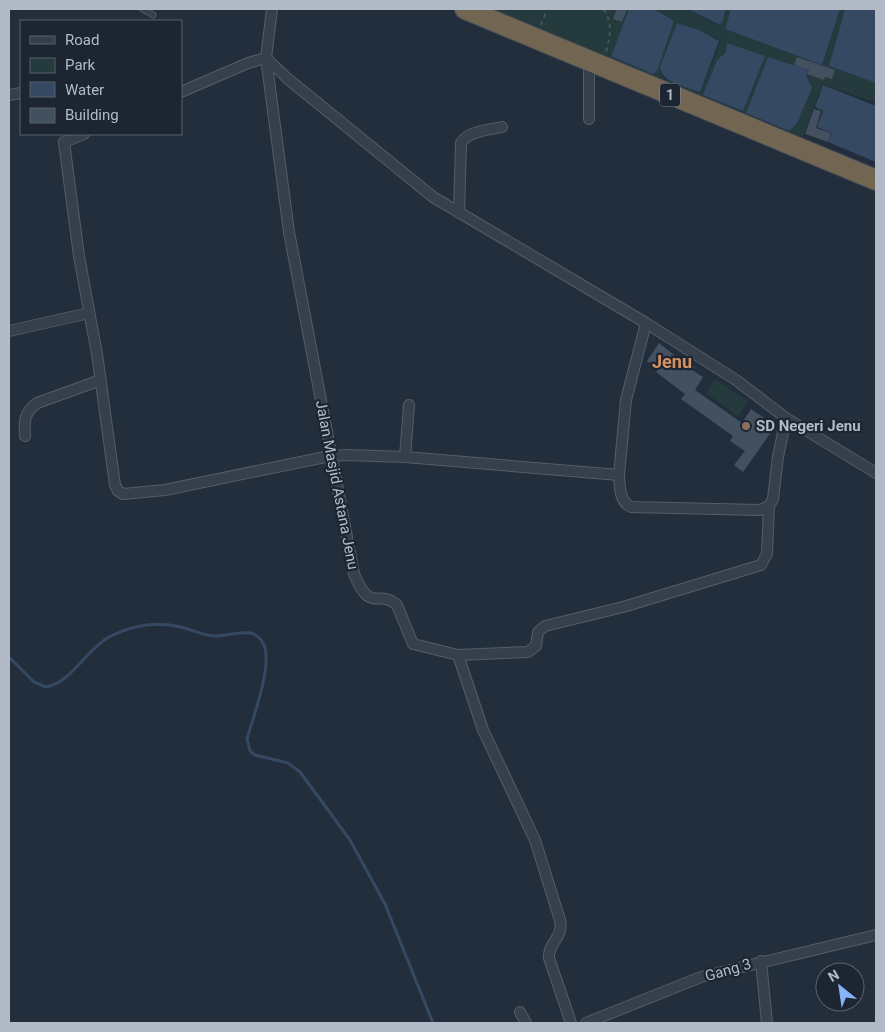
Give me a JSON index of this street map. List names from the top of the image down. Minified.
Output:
{"streets":{"highway":["1"],"street":["Jalan Masjid Astana Jenu","Gang 3"]},"districts":["Jenu"],"places":["SD Negeri Jenu"],"legend":["Road","Park","Water","Building"],"north":"top left"}
